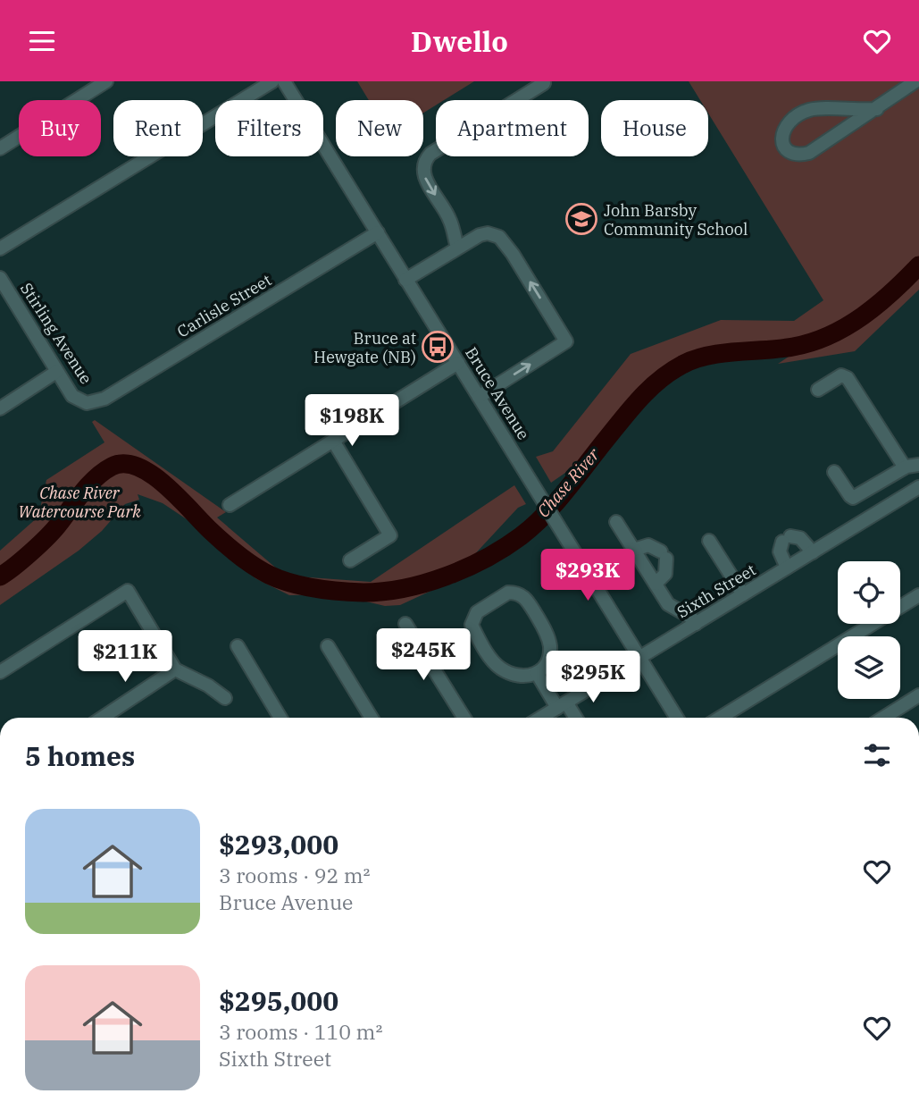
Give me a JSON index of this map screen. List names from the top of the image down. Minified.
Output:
{"streets":{"street":["Carlisle Street","Stirling Avenue","Bruce Avenue","Sixth Street"]},"crossings":[["Carlisle Street","Stirling Avenue"],["Carlisle Street","Bruce Avenue"],["Bruce Avenue","Sixth Street"]],"water":["Chase River"],"parks":["Chase River Watercourse Park"],"places":{"school or university":["John Barsby Community School"],"bus stop":["Bruce at Hewgate (NB)"]},"page":{"header":"Dwello","chip":["Buy","Rent","Filters","New","Apartment","House"],"price":["$198K","$293K","$245K","$211K","$295K"],"heading":"5 homes","list":[{"name":"$293,000","note":"3 rooms · 92 m² · Bruce Avenue"},{"name":"$295,000","note":"3 rooms · 110 m² · Sixth Street"}]}}
